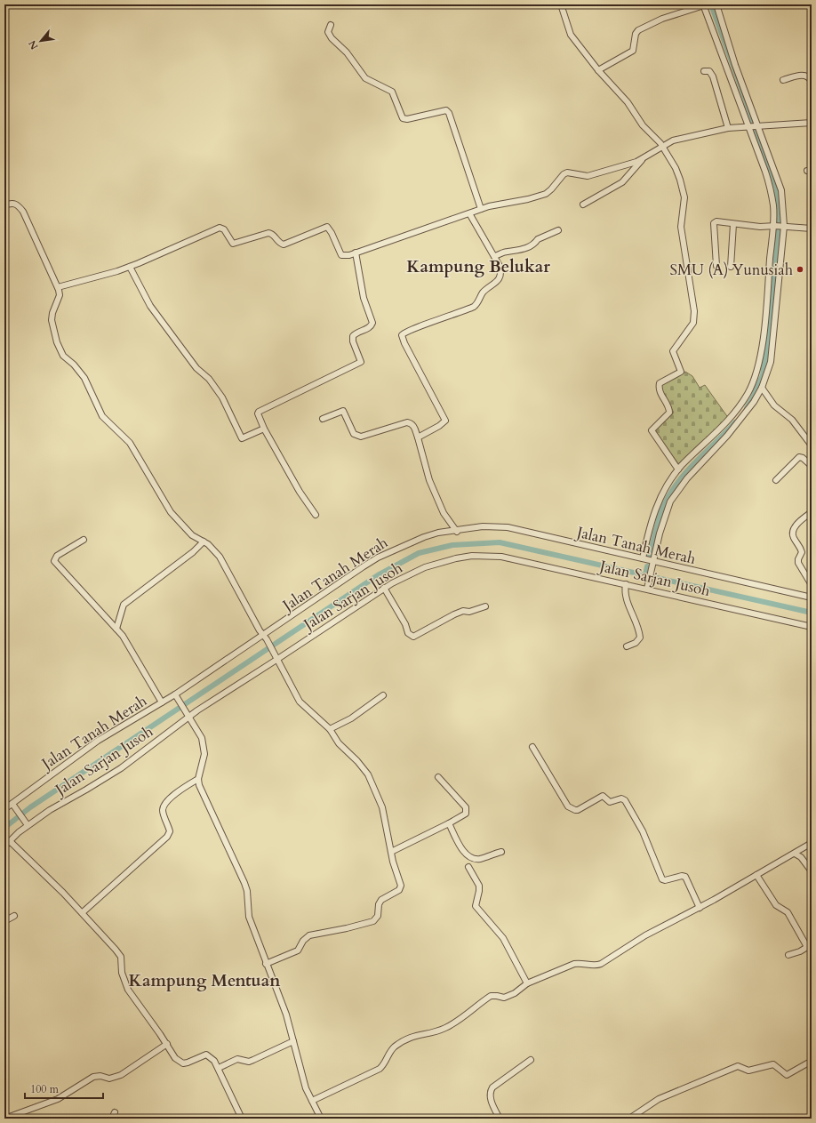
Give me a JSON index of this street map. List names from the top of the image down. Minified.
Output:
{"streets":{"street":["Jalan Tanah Merah","Jalan Sarjan Jusoh"]},"districts":["Kampung Belukar","Kampung Mentuan"],"places":["SMU (A) Yunusiah"],"scale_bar":"100 m","north":"bottom left"}
